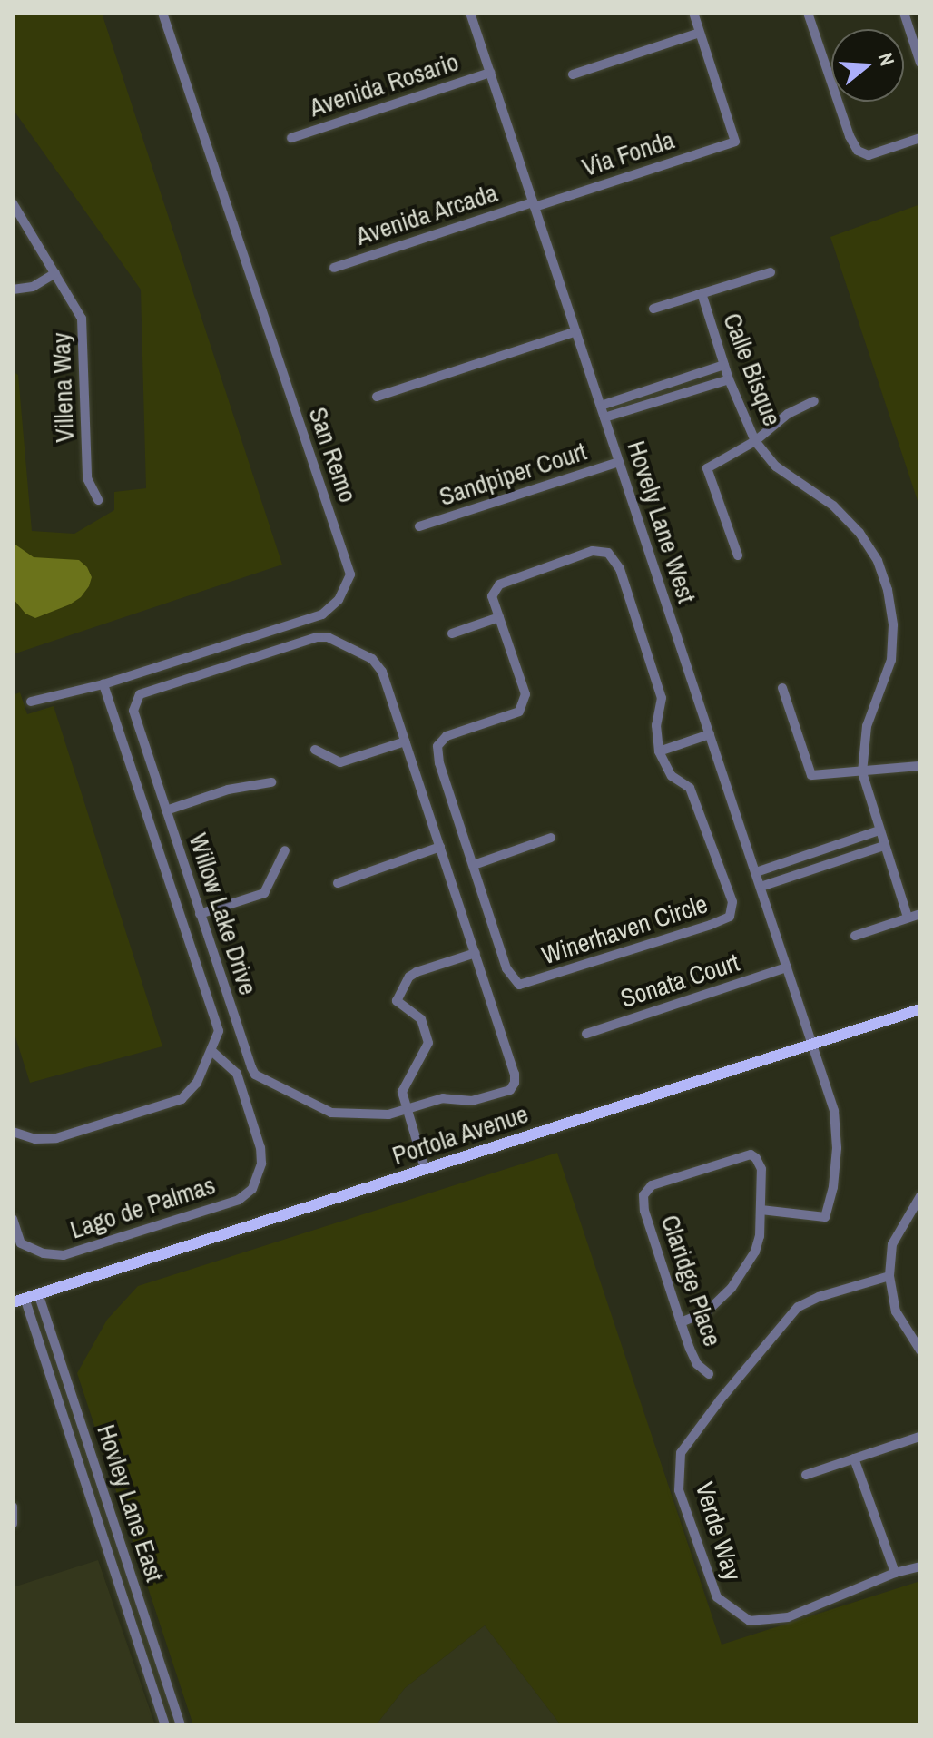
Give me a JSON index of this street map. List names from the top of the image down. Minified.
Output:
{"streets":{"main road":["Portola Avenue"],"street":["Avenida Rosario","Via Fonda","Avenida Arcada","Calle Bisque","Villena Way","San Remo","Sandpiper Court","Hovely Lane West","Willow Lake Drive","Winerhaven Circle","Sonata Court","Lago de Palmas","Claridge Place","Hovley Lane East","Verde Way"]},"crossings":[["Avenida Rosario","Hovely Lane West"],["Via Fonda","Avenida Arcada"],["Via Fonda","Hovely Lane West"],["Avenida Arcada","Hovely Lane West"],["Sandpiper Court","Hovely Lane West"],["Hovely Lane West","Sonata Court"],["Hovely Lane West","Portola Avenue"],["Hovely Lane West","Claridge Place"],["Portola Avenue","Hovley Lane East"]],"north":"right"}
